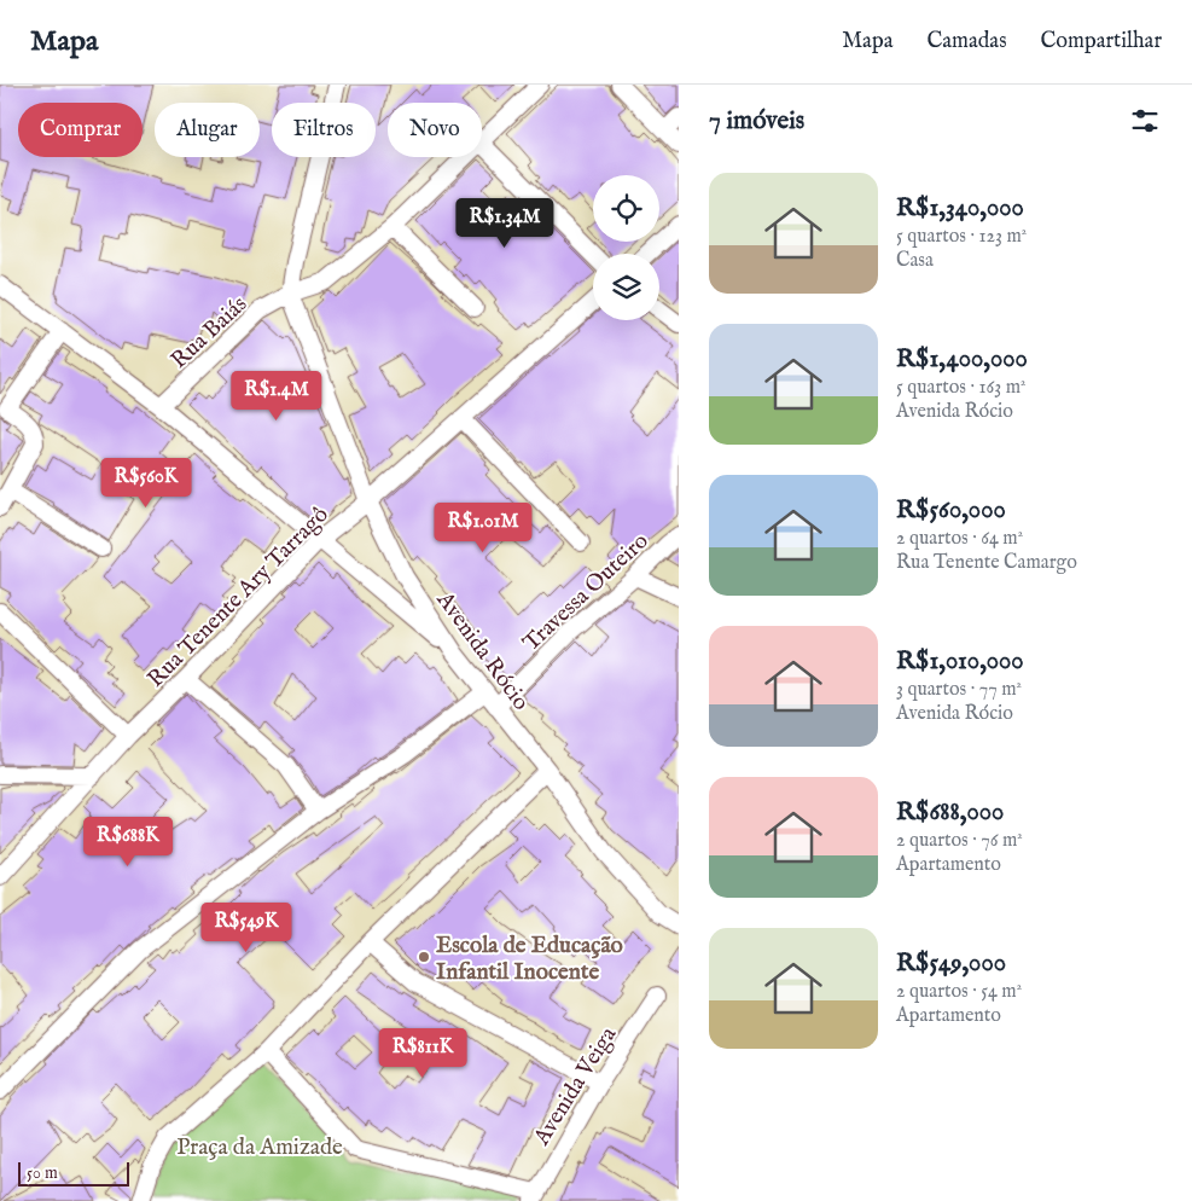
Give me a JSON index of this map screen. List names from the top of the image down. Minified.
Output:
{"streets":{"street":["Rua Baiás","Travessa Outeiro","Rua Tenente Ary Tarragô","Avenida Rócio","Avenida Veiga"]},"crossings":[["Rua Baiás","Avenida Rócio"],["Travessa Outeiro","Avenida Rócio"],["Rua Tenente Ary Tarragô","Avenida Rócio"]],"parks":["Praça da Amizade"],"places":["Escola de Educação Infantil Inocente"],"scale_bar":"50 m","page":{"header":"Mapa","nav":["Mapa","Camadas","Compartilhar"],"heading":"7 imóveis","chip":["Comprar","Alugar","Filtros","Novo"],"list":[{"name":"R$1,340,000","note":"5 quartos · 123 m² · Casa"},{"name":"R$1,400,000","note":"5 quartos · 163 m² · Avenida Rócio"},{"name":"R$560,000","note":"2 quartos · 64 m² · Rua Tenente Camargo"},{"name":"R$1,010,000","note":"3 quartos · 77 m² · Avenida Rócio"},{"name":"R$688,000","note":"2 quartos · 76 m² · Apartamento"},{"name":"R$549,000","note":"2 quartos · 54 m² · Apartamento"}],"price":["R$1.34M","R$1.4M","R$560K","R$1.01M","R$688K","R$549K","R$811K"],"scale":"50 m"}}
